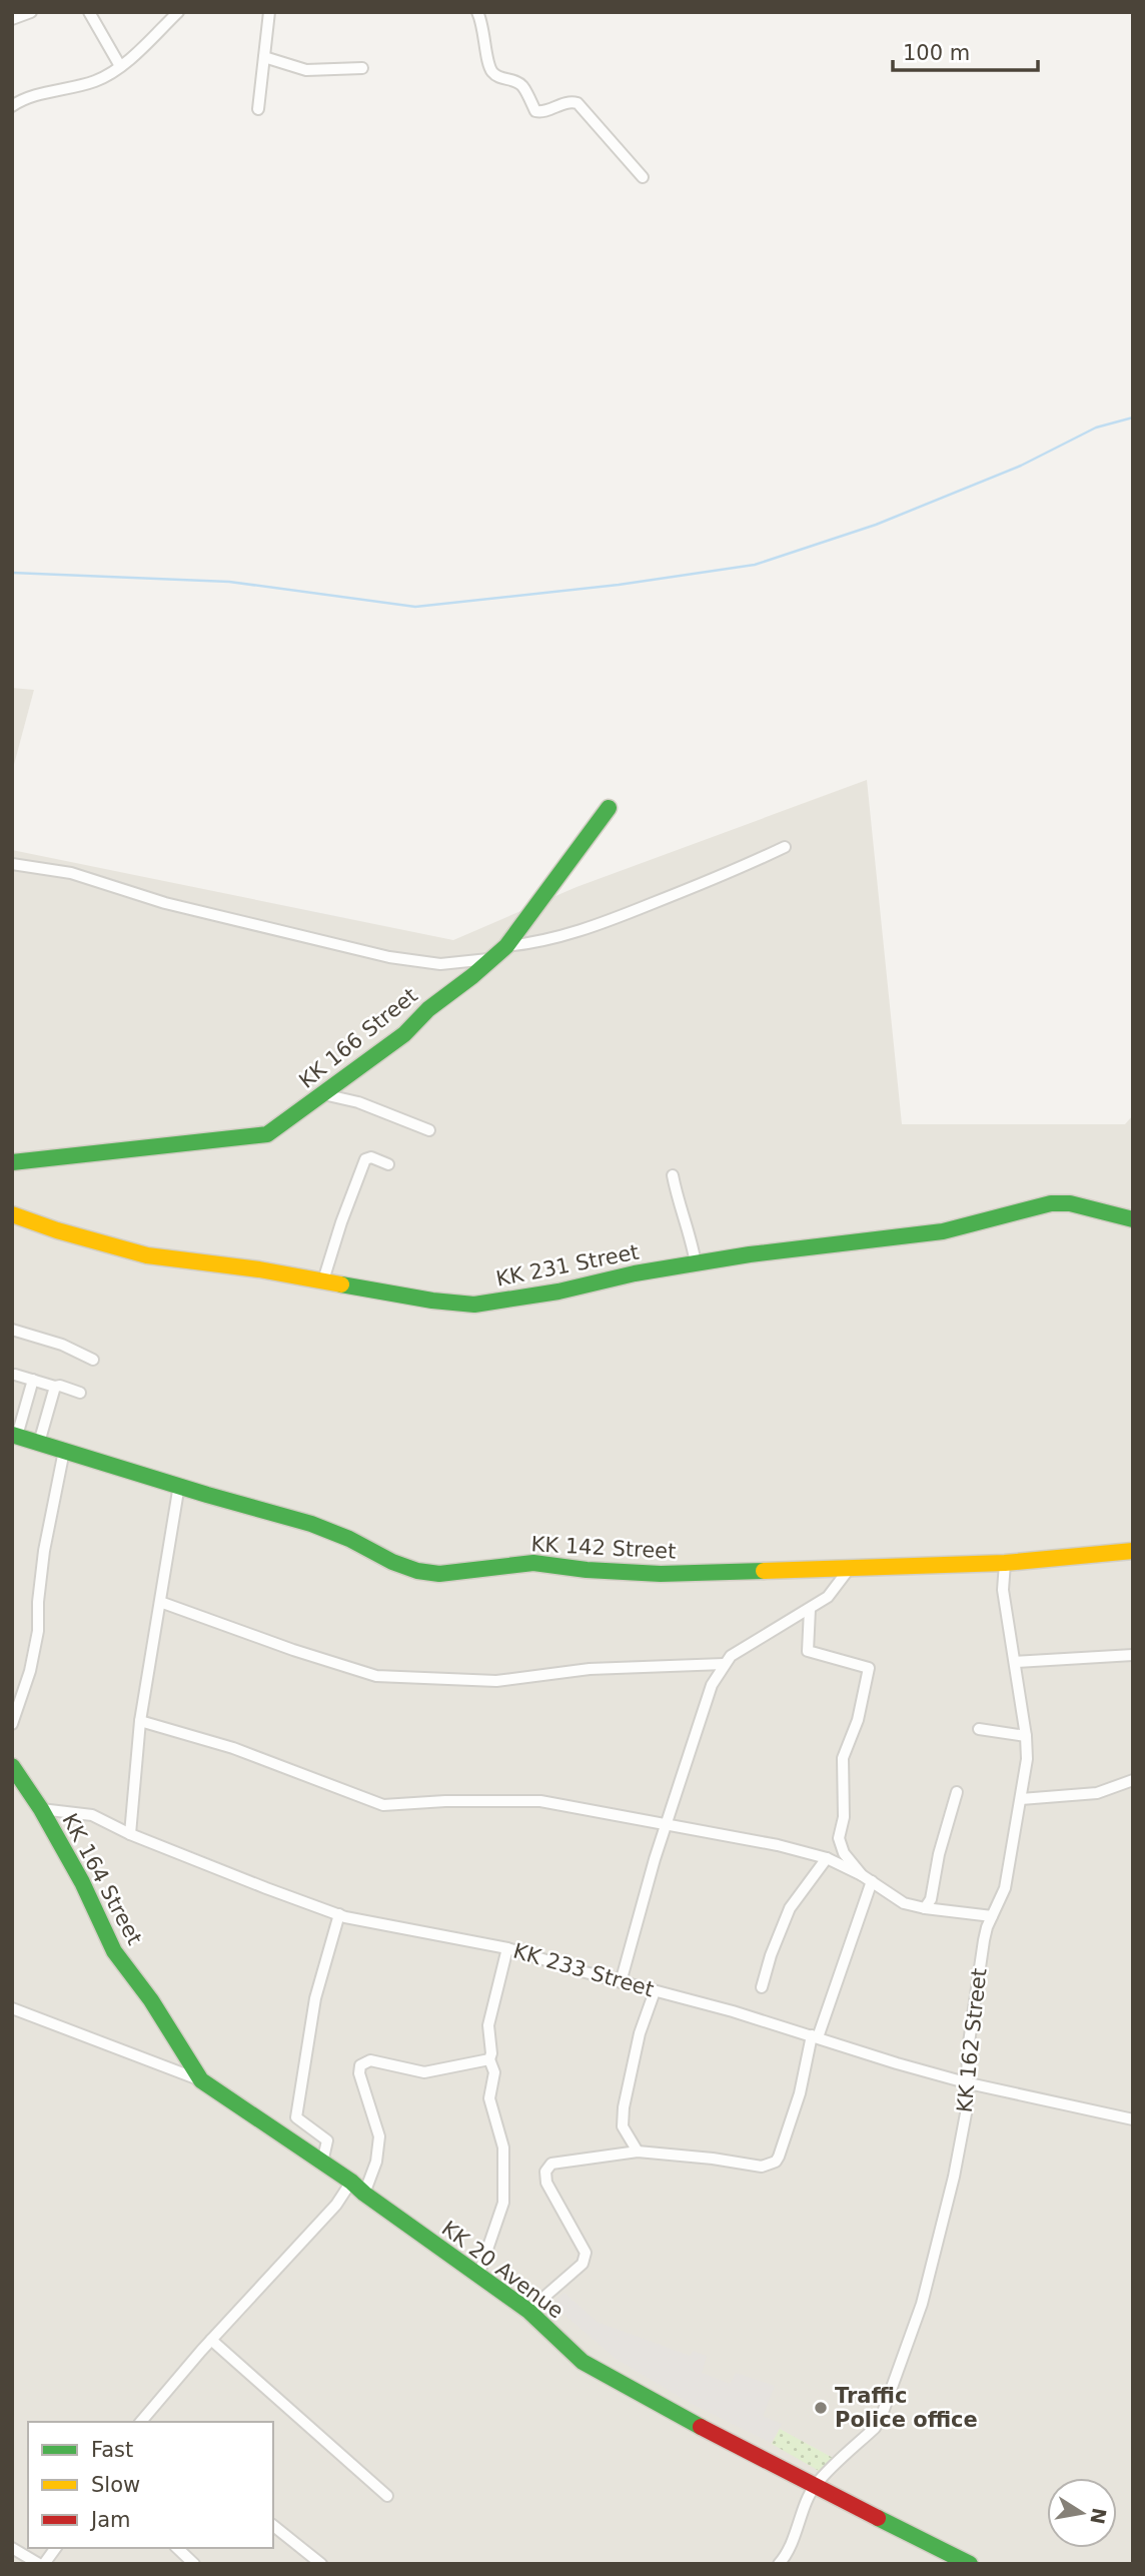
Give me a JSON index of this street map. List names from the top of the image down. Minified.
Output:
{"streets":{"street":["KK 166 Street","KK 231 Street","KK 142 Street","KK 164 Street","KK 233 Street","KK 162 Street","KK 20 Avenue"]},"crossings":[["KK 142 Street","KK 162 Street"],["KK 164 Street","KK 233 Street"],["KK 164 Street","KK 20 Avenue"],["KK 233 Street","KK 162 Street"],["KK 162 Street","KK 20 Avenue"]],"places":["Traffic Police office"],"legend":["Fast","Slow","Jam"],"scale_bar":"100 m","north":"right"}
